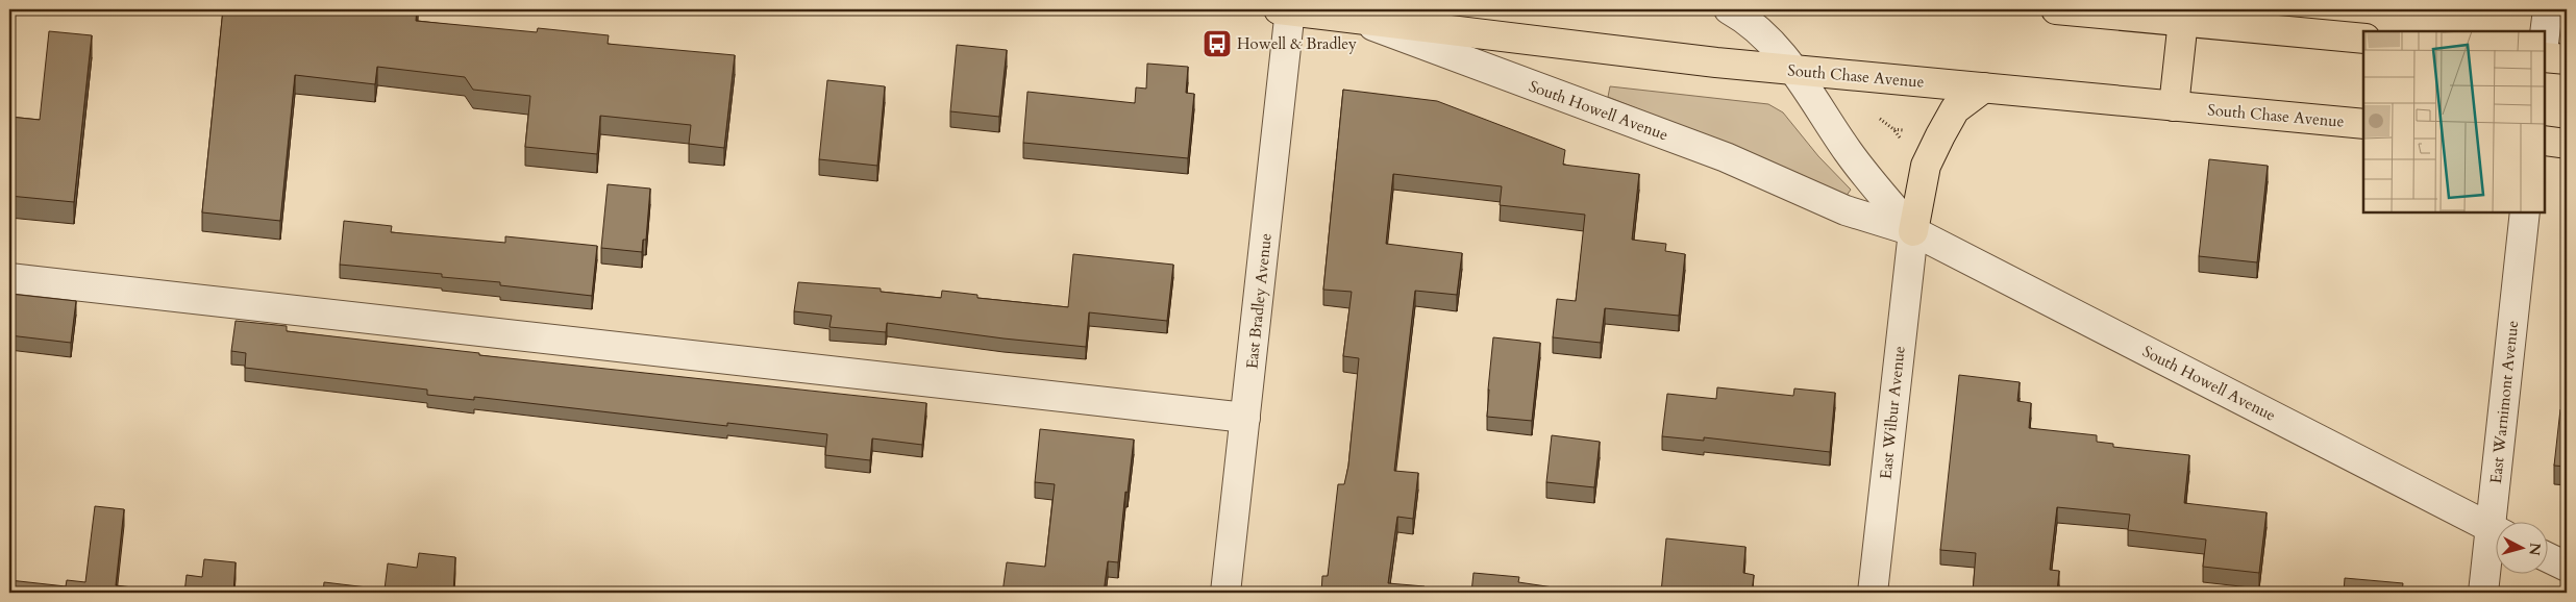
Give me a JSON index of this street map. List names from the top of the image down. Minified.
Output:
{"streets":{"main road":["South Chase Avenue","South Howell Avenue"],"street":["East Bradley Avenue","East Warnimont Avenue","East Wilbur Avenue"]},"crossings":[["South Chase Avenue","South Howell Avenue"],["South Howell Avenue","East Bradley Avenue"],["South Howell Avenue","East Wilbur Avenue"]],"places":{"bus stop":["Howell & Bradley"]},"north":"right"}
